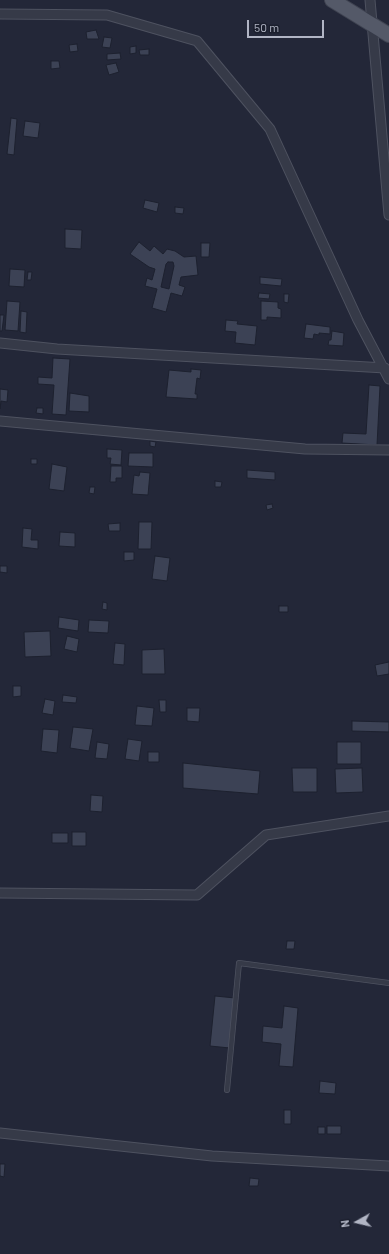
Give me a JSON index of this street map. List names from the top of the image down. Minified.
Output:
{"scale_bar":"50 m","north":"left"}
